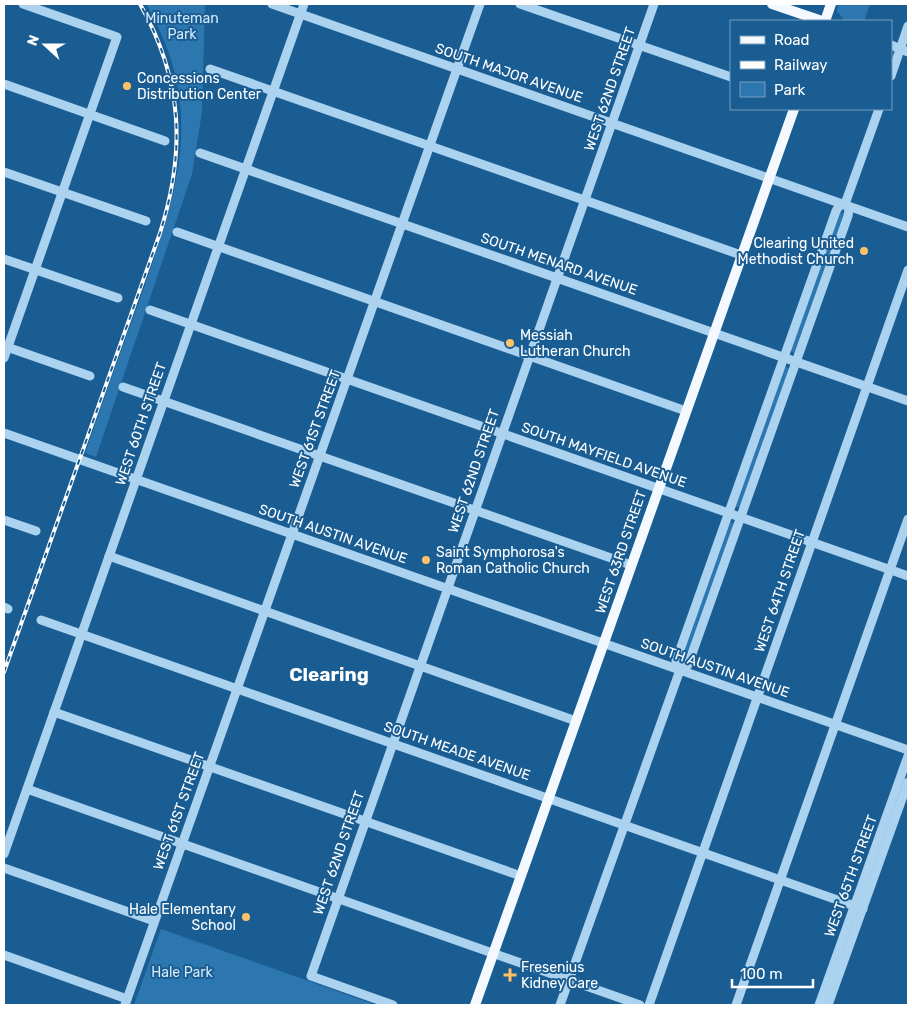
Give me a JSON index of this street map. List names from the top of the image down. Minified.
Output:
{"streets":{"main road":["WEST 63RD STREET"],"street":["SOUTH MAJOR AVENUE","WEST 62ND STREET","SOUTH MENARD AVENUE","WEST 60TH STREET","WEST 61ST STREET","SOUTH MAYFIELD AVENUE","SOUTH AUSTIN AVENUE","WEST 64TH STREET","SOUTH MEADE AVENUE","WEST 65TH STREET"]},"crossings":[["SOUTH MAJOR AVENUE","WEST 62ND STREET"],["SOUTH MAJOR AVENUE","WEST 60TH STREET"],["SOUTH MAJOR AVENUE","WEST 61ST STREET"],["SOUTH MAJOR AVENUE","WEST 63RD STREET"],["WEST 62ND STREET","SOUTH MENARD AVENUE"],["WEST 62ND STREET","SOUTH MAYFIELD AVENUE"],["WEST 62ND STREET","SOUTH AUSTIN AVENUE"],["WEST 62ND STREET","SOUTH MEADE AVENUE"],["SOUTH MENARD AVENUE","WEST 60TH STREET"],["SOUTH MENARD AVENUE","WEST 61ST STREET"],["SOUTH MENARD AVENUE","WEST 63RD STREET"],["SOUTH MENARD AVENUE","WEST 64TH STREET"],["WEST 60TH STREET","SOUTH MAYFIELD AVENUE"],["WEST 60TH STREET","SOUTH AUSTIN AVENUE"],["WEST 60TH STREET","SOUTH MEADE AVENUE"],["WEST 61ST STREET","SOUTH MAYFIELD AVENUE"],["WEST 61ST STREET","SOUTH AUSTIN AVENUE"],["WEST 61ST STREET","SOUTH MEADE AVENUE"],["SOUTH MAYFIELD AVENUE","WEST 63RD STREET"],["SOUTH MAYFIELD AVENUE","WEST 64TH STREET"],["SOUTH AUSTIN AVENUE","WEST 63RD STREET"],["SOUTH AUSTIN AVENUE","WEST 64TH STREET"],["WEST 63RD STREET","SOUTH MEADE AVENUE"],["WEST 64TH STREET","SOUTH MEADE AVENUE"],["SOUTH MEADE AVENUE","WEST 65TH STREET"]],"districts":["Clearing"],"parks":["Minuteman Park","Hale Park"],"places":{"other":["Concessions Distribution Center","Clearing United Methodist Church","Messiah Lutheran Church","Saint Symphorosa's Roman Catholic Church","Hale Elementary School"],"health":["Fresenius Kidney Care"]},"legend":["Road","Railway","Park"],"scale_bar":"100 m","north":"left"}
